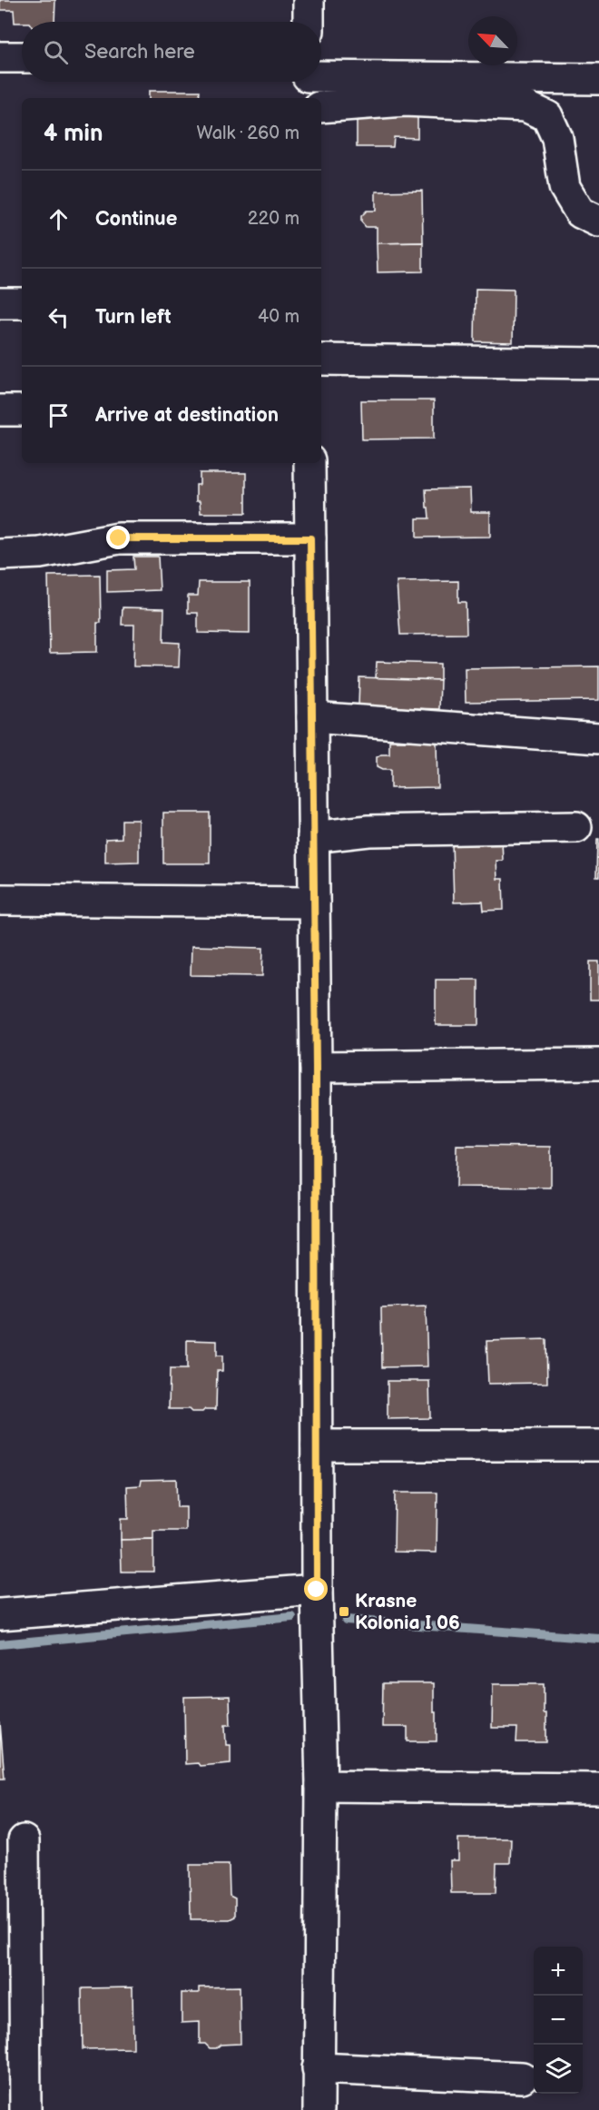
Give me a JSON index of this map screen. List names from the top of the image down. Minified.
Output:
{"places":{"transit":["Krasne Kolonia I 06"]},"north":"top left","page":{"search":"Search here","heading":["4 min","Walk · 260 m"],"list":[["Continue","220 m"],["Turn left","40 m"],"Arrive at destination"],"map_buttons":["+","−"]}}
